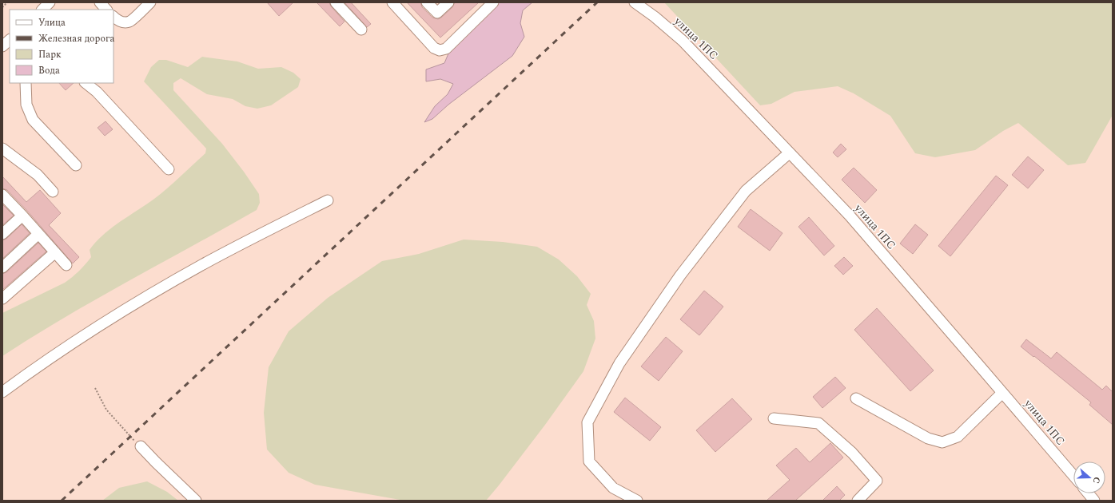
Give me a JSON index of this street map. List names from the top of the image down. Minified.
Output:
{"streets":{"street":["улица 1ПС"]},"legend":["Улица","Железная дорога","Парк","Вода"],"north":"right"}
